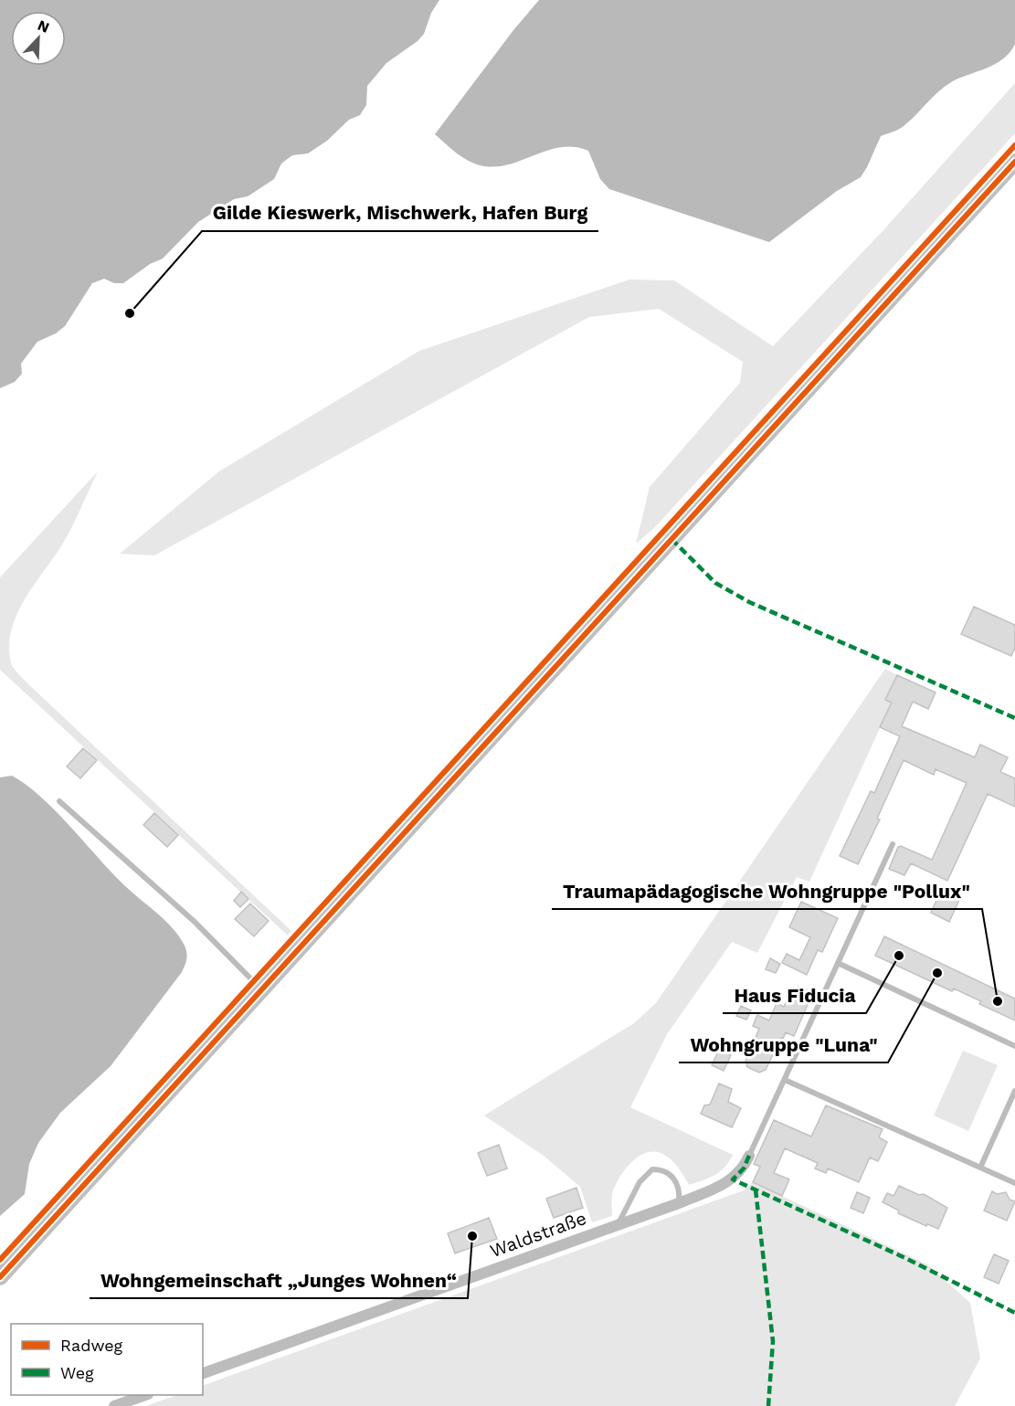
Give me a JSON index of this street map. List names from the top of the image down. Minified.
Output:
{"streets":{"street":["Waldstraße"]},"places":["Gilde Kieswerk, Mischwerk, Hafen Burg","Haus Fiducia","Wohngruppe \"Luna\"","Traumapädagogische Wohngruppe \"Pollux\"","Wohngemeinschaft „Junges Wohnen“"],"legend":["Radweg","Weg"],"north":"top right"}
